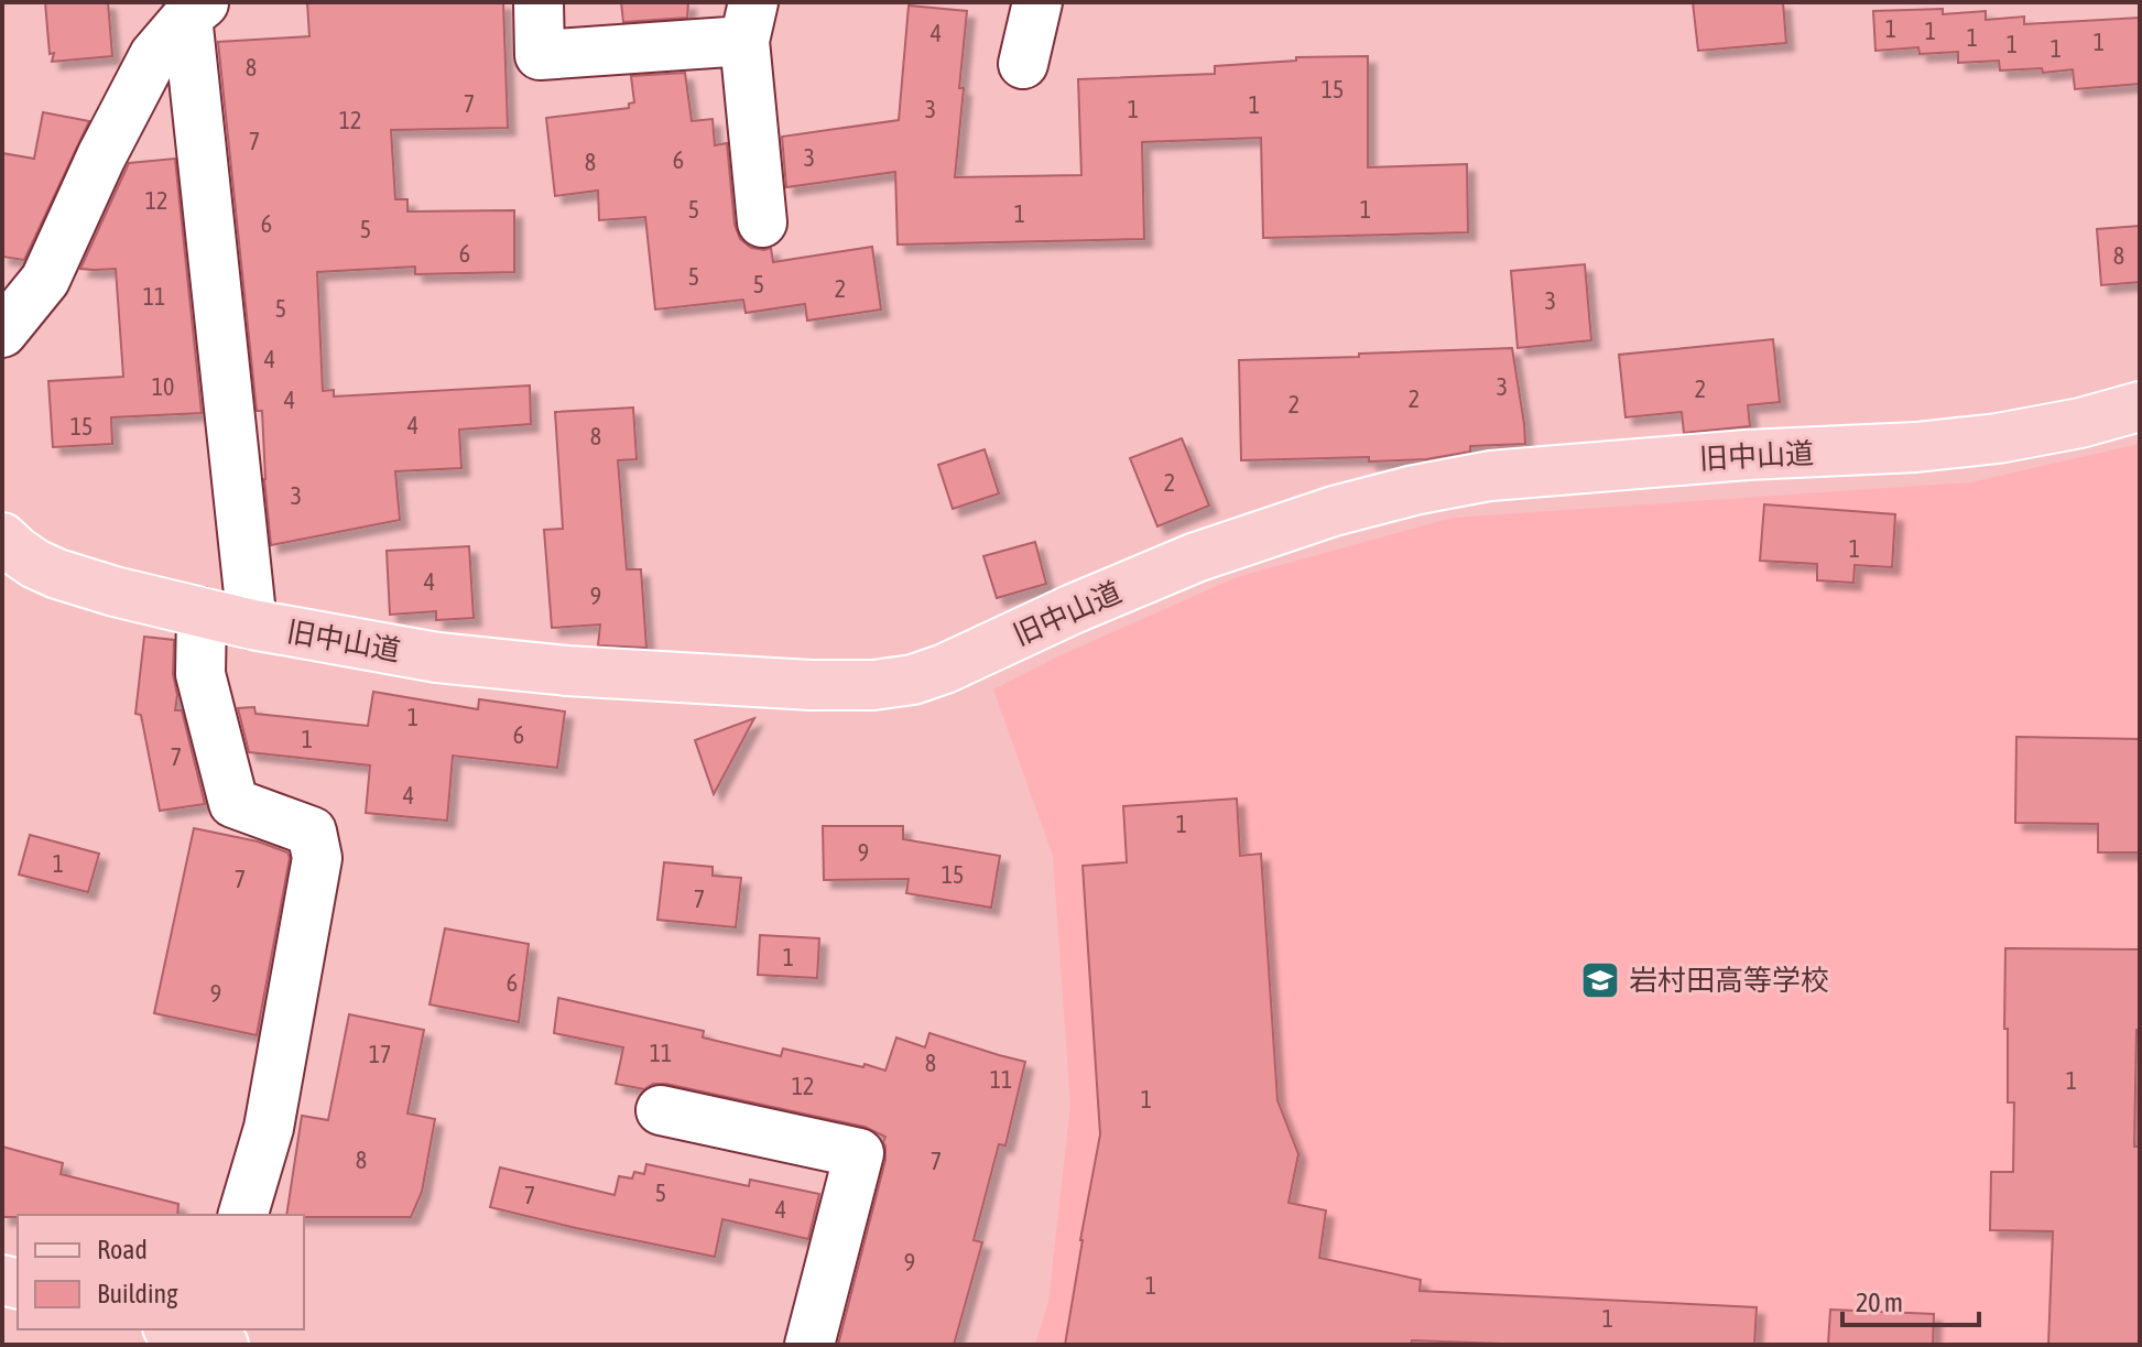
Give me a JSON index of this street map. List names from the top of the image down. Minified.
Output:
{"streets":{"main road":["旧中山道"]},"places":{"school or university":["岩村田高等学校"]},"house_numbers":["1","1","4","1","1","1","1","8","15","7","1","3","1","12","7","3","6","8","12","5","1","1","6","5","6","8","5","5","2","11","3","5","4","10","3","2","2","4","2","4","15","8","2","3","1","4","9","1","6","1","7","4","1","9","1","15","7","7","1","6","9","11","17","8","11","1","12","1","8","7","5","7","4","9","1","1"],"legend":["Road","Building"],"scale_bar":"20 m"}
